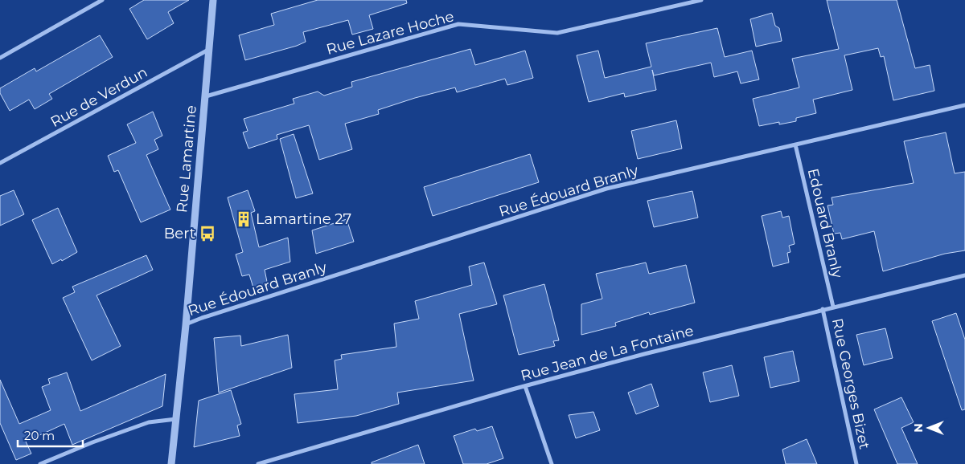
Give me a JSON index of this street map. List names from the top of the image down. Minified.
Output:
{"streets":{"street":["Rue Lazare Hoche","Rue de Verdun","Rue Lamartine","Rue Édouard Branly","Edouard Branly","Rue Jean de La Fontaine","Rue Georges Bizet"]},"crossings":[["Rue Lazare Hoche","Rue Lamartine"],["Rue de Verdun","Rue Lamartine"],["Rue Lamartine","Rue Édouard Branly"],["Rue Édouard Branly","Edouard Branly"],["Edouard Branly","Rue Jean de La Fontaine"],["Rue Jean de La Fontaine","Rue Georges Bizet"]],"places":{"building":["Lamartine 27"],"bus stop":["Bert"]},"scale_bar":"20 m","north":"left"}
